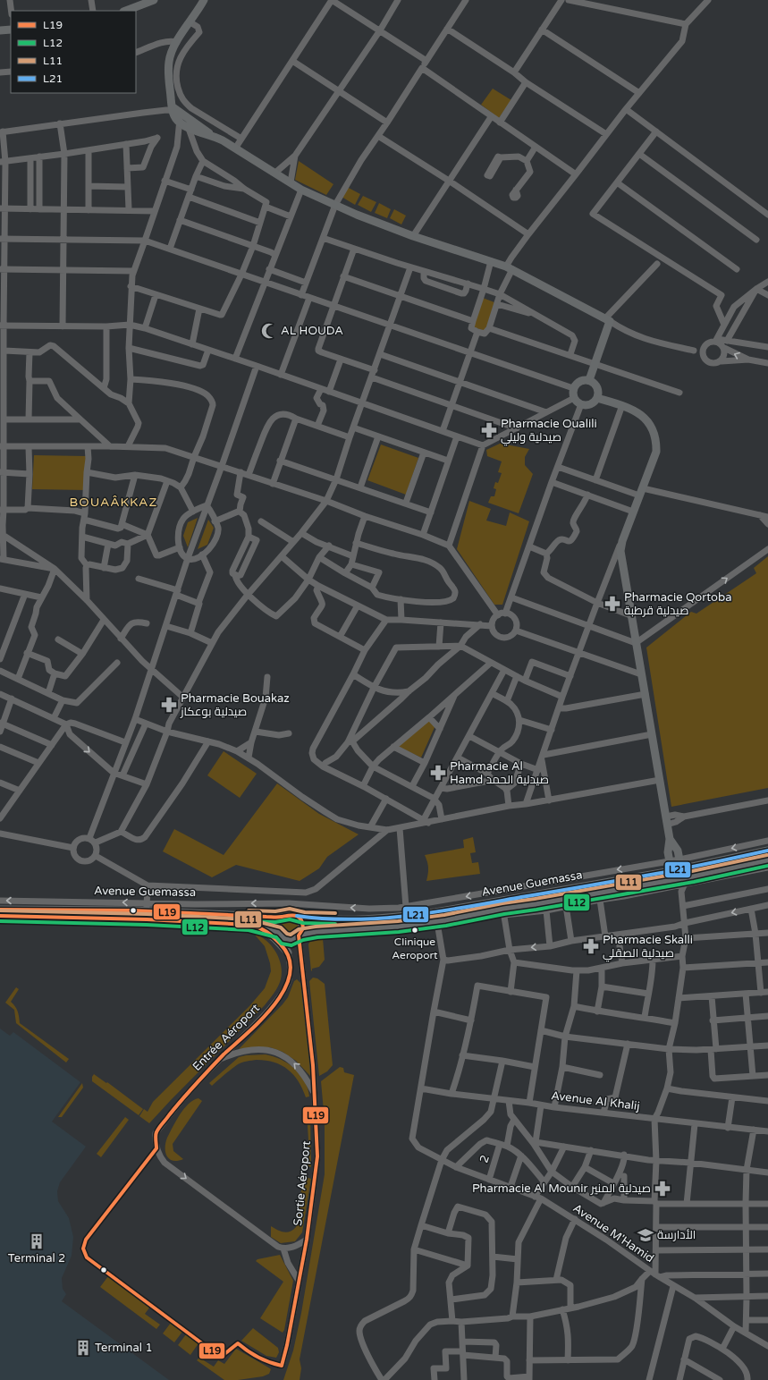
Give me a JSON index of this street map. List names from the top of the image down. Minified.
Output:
{"streets":{"main road":["Avenue Guemassa"],"street":["Entrée Aéroport","Avenue Al Khalij","2","Sortie Aéroport","Avenue M'Hamid"]},"crossings":[["Avenue Guemassa","Entrée Aéroport"],["Avenue Guemassa","Sortie Aéroport"],["Entrée Aéroport","Sortie Aéroport"],["Avenue Al Khalij","Avenue M'Hamid"],["2","Avenue M'Hamid"]],"districts":["BOUAÂKKAZ"],"places":{"mosque":["AL HOUDA"],"pharmacy":["Pharmacie Oualili صيدلية وليلي","Pharmacie Qortoba صيدلية قرطبة","Pharmacie Bouakaz صيدلية بوعكاز","Pharmacie Al Hamd صيدلية الحمد","Pharmacie Skalli صيدلية الصقلي","Pharmacie Al Mounir صيدلية المنير"],"other":["Clinique Aeroport"],"school or university":["الأدارسة"],"building":["Terminal 2","Terminal 1"]},"lines":["transit line L21","transit line L11","transit line L12","transit line L19"],"legend":["L19","L12","L11","L21"]}
